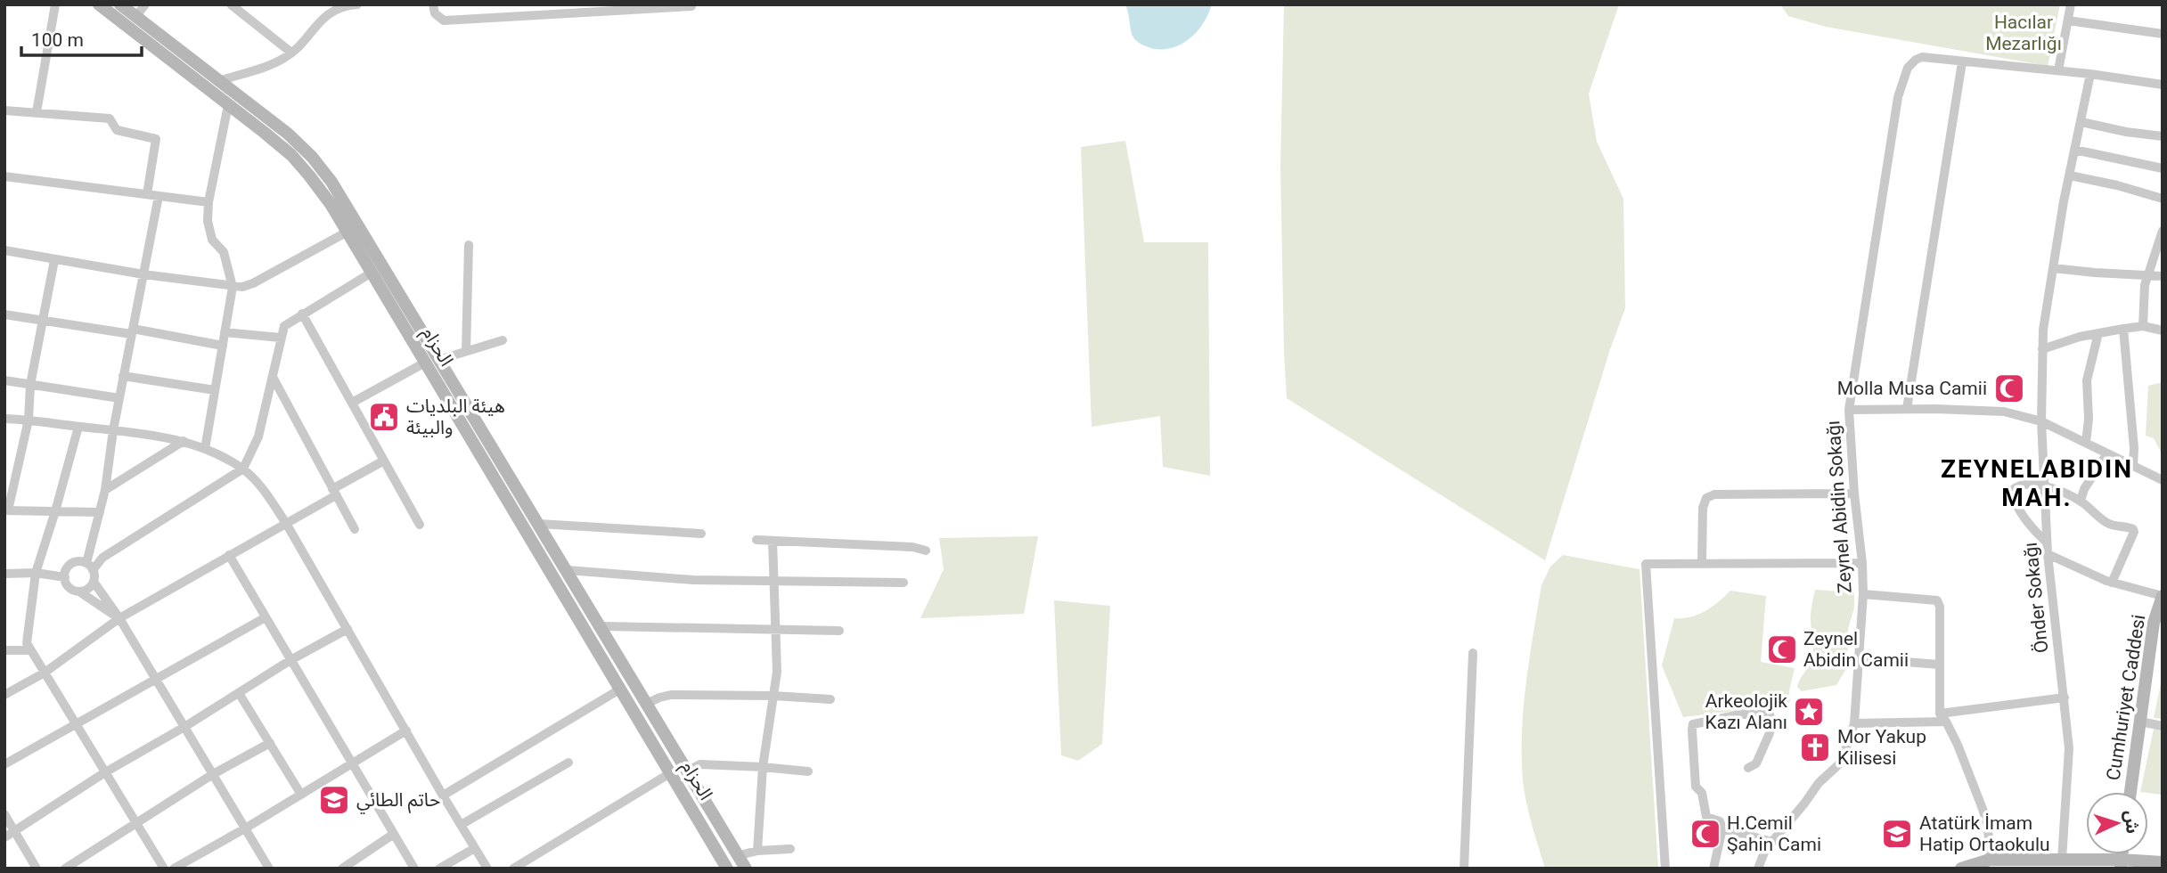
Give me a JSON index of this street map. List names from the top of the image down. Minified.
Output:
{"streets":{"main road":["الحزام","Cumhuriyet Caddesi"],"street":["Zeynel Abidin Sokağı","Önder Sokağı"]},"districts":["ZEYNELABIDIN MAH."],"parks":["Hacılar Mezarlığı"],"places":{"mosque":["Molla Musa Camii","Zeynel Abidin Camii","H.Cemil Şahin Cami"],"public building":["هيئة البلديات والبيئة"],"place":["Arkeolojik Kazı Alanı"],"church":["Mor Yakup Kilisesi"],"school or university":["حاتم الطائي","Atatürk İmam Hatip Ortaokulu"]},"scale_bar":"100 m","north":"right"}
